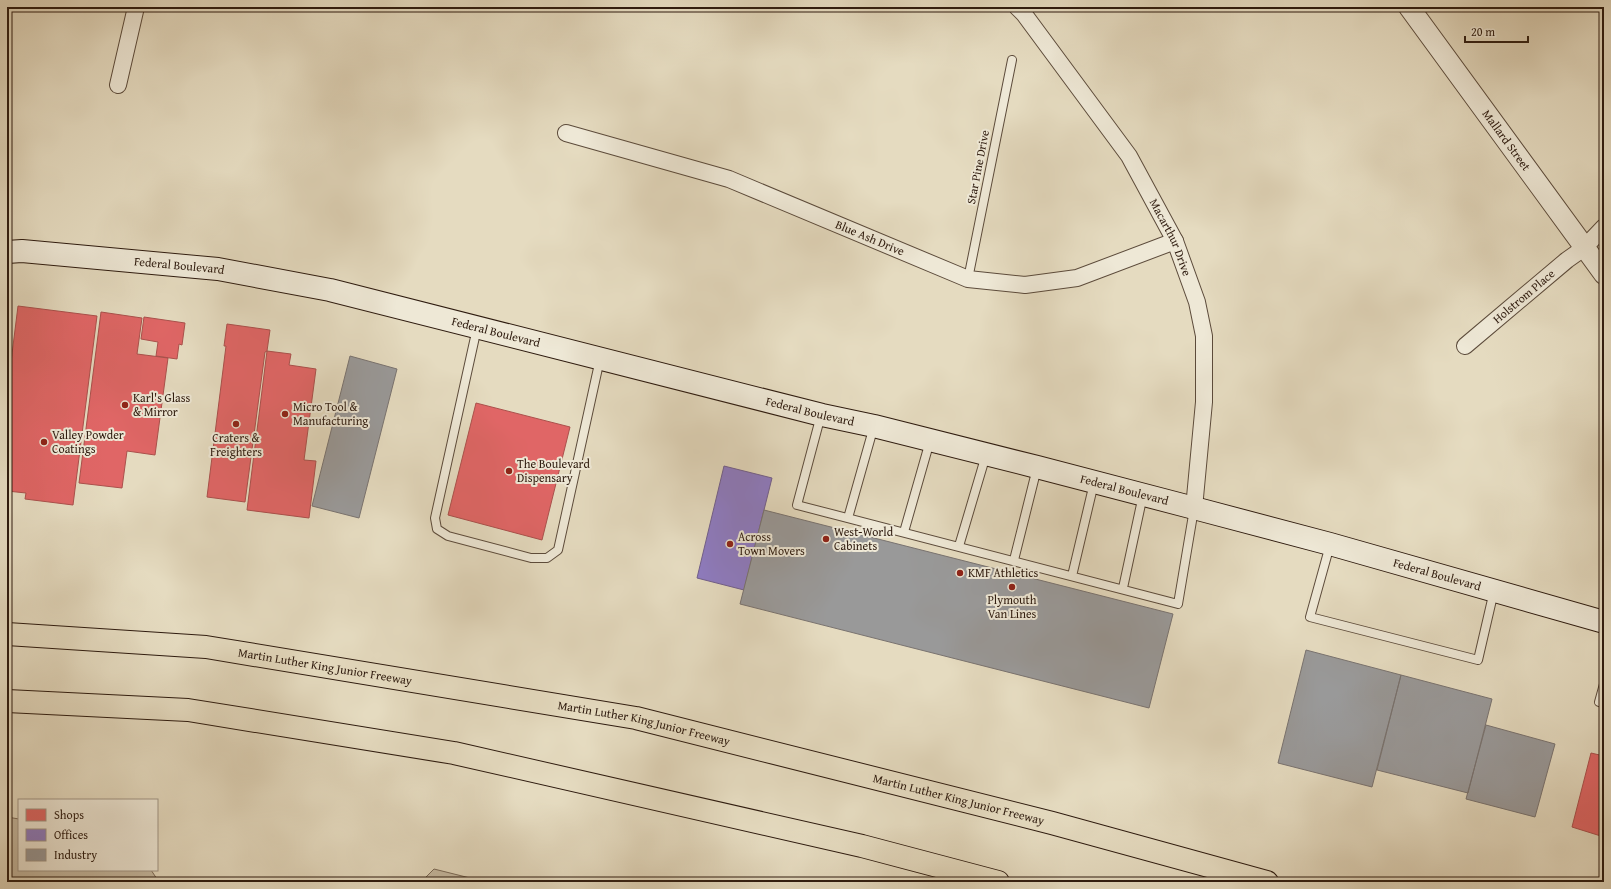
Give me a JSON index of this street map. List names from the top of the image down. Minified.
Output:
{"streets":{"highway":["Martin Luther King Junior Freeway"],"main road":["Federal Boulevard"],"street":["Mallard Street","Macarthur Drive","Blue Ash Drive","Holstrom Place"],"lane":["Star Pine Drive"]},"crossings":[["Mallard Street","Holstrom Place"],["Star Pine Drive","Blue Ash Drive"],["Macarthur Drive","Blue Ash Drive"],["Macarthur Drive","Federal Boulevard"]],"places":["Karl's Glass & Mirror","Micro Tool & Manufacturing","Craters & Freighters","Valley Powder Coatings","The Boulevard Dispensary","West-World Cabinets","Across Town Movers","KMF Athletics","Plymouth Van Lines"],"legend":["Shops","Offices","Industry"],"scale_bar":"20 m"}
